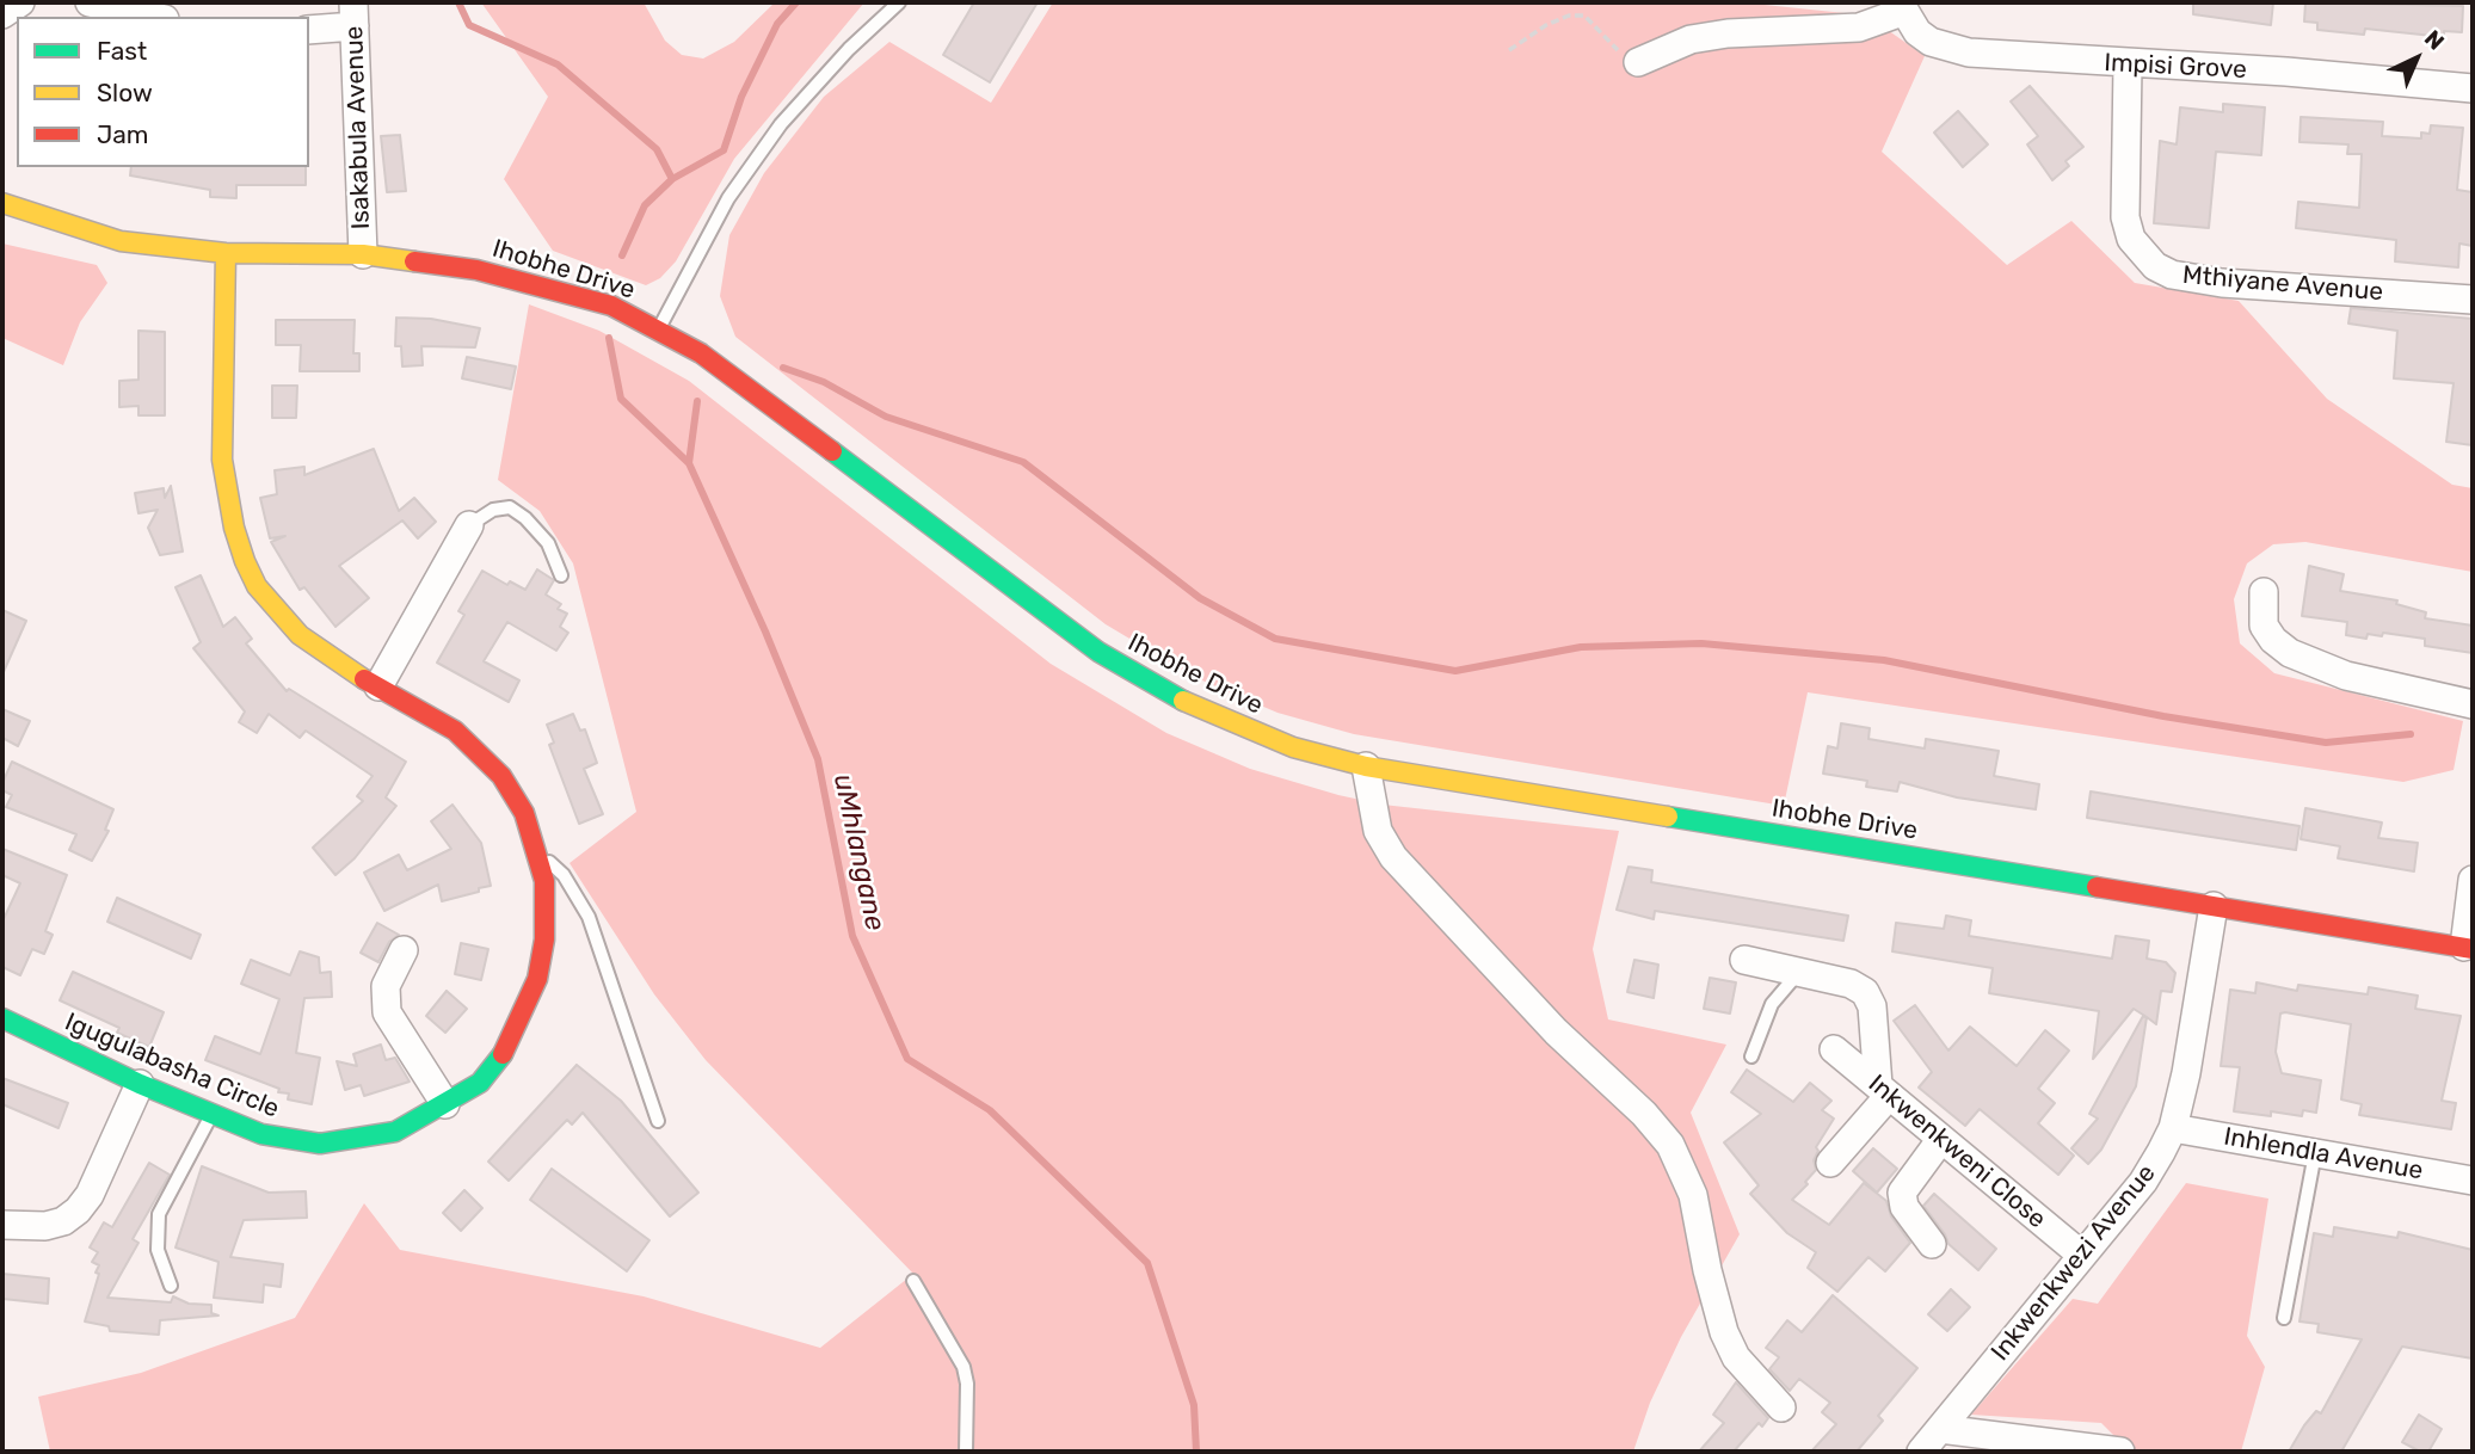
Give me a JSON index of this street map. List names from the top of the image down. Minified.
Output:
{"streets":{"street":["Impisi Grove","Isakabula Avenue","Ihobhe Drive","Mthiyane Avenue","Igugulabasha Circle","Inkwenkweni Close","Inhlendla Avenue","Inkwenkwezi Avenue"]},"crossings":[["Impisi Grove","Mthiyane Avenue"],["Isakabula Avenue","Ihobhe Drive"],["Ihobhe Drive","Igugulabasha Circle"],["Ihobhe Drive","Inkwenkwezi Avenue"],["Inkwenkweni Close","Inkwenkwezi Avenue"],["Inhlendla Avenue","Inkwenkwezi Avenue"]],"water":["uMhlangane"],"legend":["Fast","Slow","Jam"],"north":"top right"}
